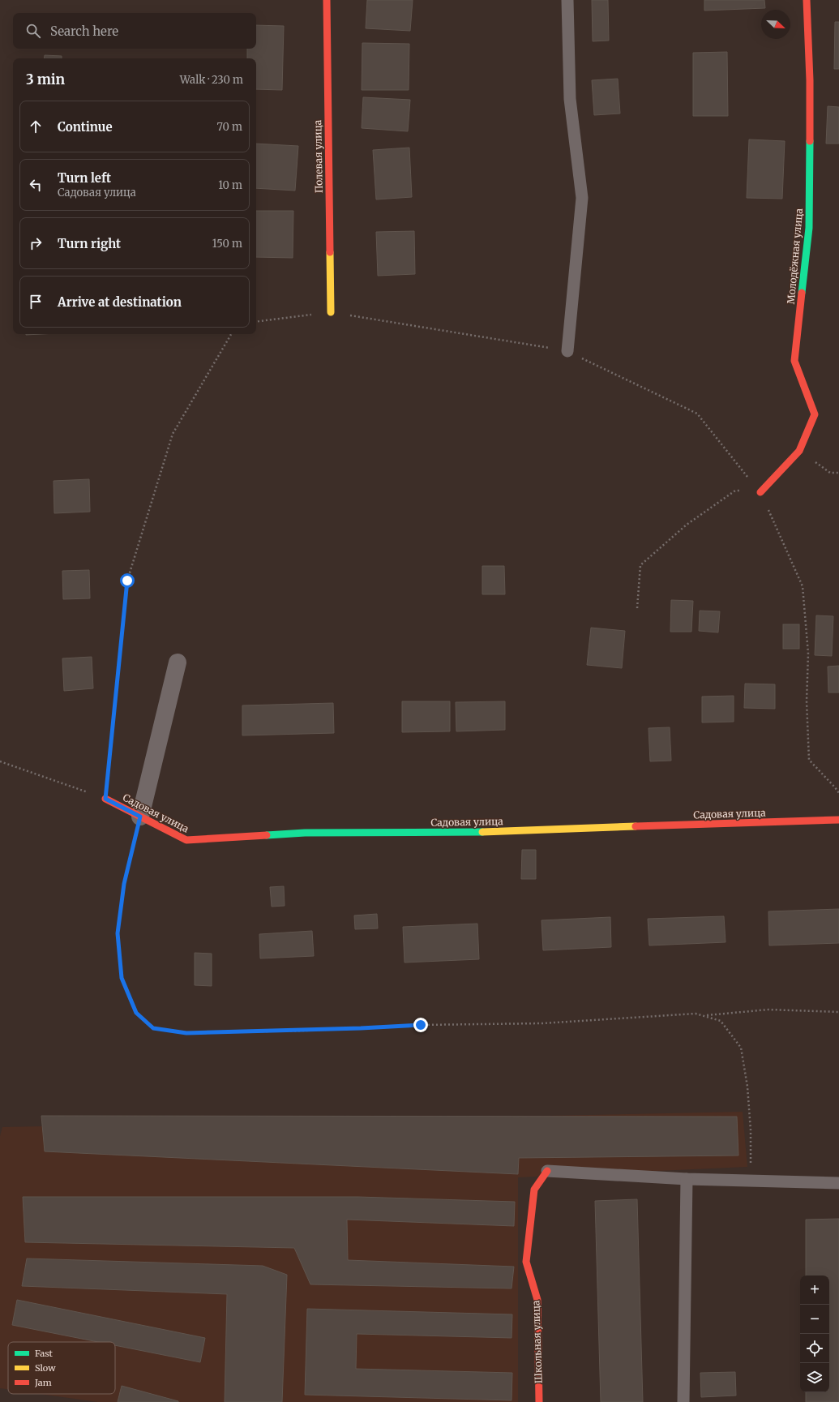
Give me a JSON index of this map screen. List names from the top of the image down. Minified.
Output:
{"streets":{"street":["Полевая улица","Молодёжная улица","Садовая улица","Школьная улица"]},"legend":["Fast","Slow","Jam"],"north":"bottom right","page":{"search":"Search here","heading":["3 min","Walk · 230 m"],"list":[["Continue","70 m"],["Turn left","Садовая улица","10 m"],["Turn right","150 m"],"Arrive at destination"],"map_buttons":["+","−"]}}
